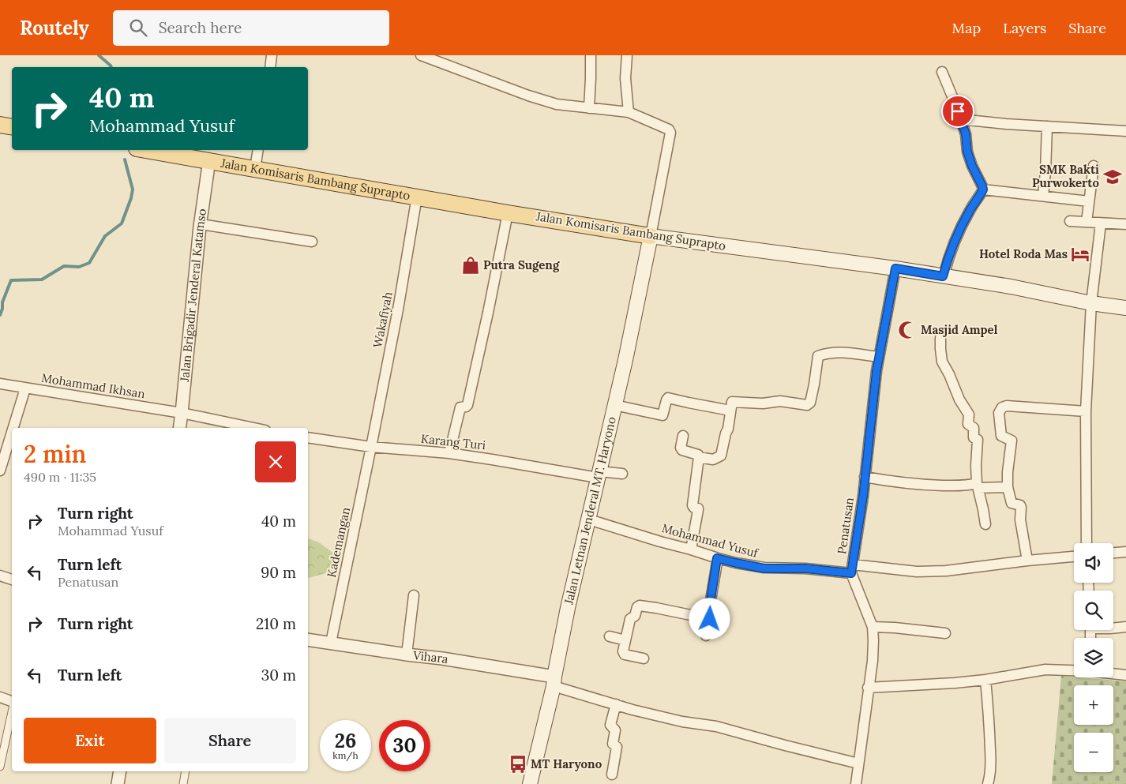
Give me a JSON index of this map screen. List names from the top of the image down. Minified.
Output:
{"streets":{"main road":["Jalan Komisaris Bambang Suprapto","Jalan Letnan Jenderal MT. Haryono"],"street":["Jalan Brigadir Jenderal Katamso","Wakafiyah","Mohammad Ikhsan","Karang Turi","Penatusan","Mohammad Yusuf","Kademangan","Vihara"]},"crossings":[["Jalan Komisaris Bambang Suprapto","Jalan Brigadir Jenderal Katamso"],["Jalan Komisaris Bambang Suprapto","Wakafiyah"],["Jalan Komisaris Bambang Suprapto","Jalan Letnan Jenderal MT. Haryono"],["Jalan Komisaris Bambang Suprapto","Penatusan"],["Jalan Brigadir Jenderal Katamso","Mohammad Ikhsan"],["Wakafiyah","Karang Turi"],["Wakafiyah","Kademangan"],["Karang Turi","Jalan Letnan Jenderal MT. Haryono"],["Karang Turi","Kademangan"],["Jalan Letnan Jenderal MT. Haryono","Mohammad Yusuf"],["Jalan Letnan Jenderal MT. Haryono","Vihara"],["Penatusan","Mohammad Yusuf"],["Kademangan","Vihara"]],"places":{"school or university":["SMK Bakti Purwokerto"],"hotel":["Hotel Roda Mas"],"shop":["Putra Sugeng"],"mosque":["Masjid Ampel"],"bus stop":["MT Haryono"]},"page":{"header":"Routely","search":"Search here","nav":["Map","Layers","Share"],"turn":["40 m","Mohammad Yusuf"],"heading":["2 min","490 m · 11:35"],"list":[{"name":"Turn right","note":"Mohammad Yusuf","value":"40 m"},{"name":"Turn left","note":"Penatusan","value":"90 m"},{"name":"Turn right","value":"210 m"},{"name":"Turn left","value":"30 m"}],"map_buttons":["+","−"],"buttons":["Exit","Share"],"speed":"26 km/h","limit":"30"}}
